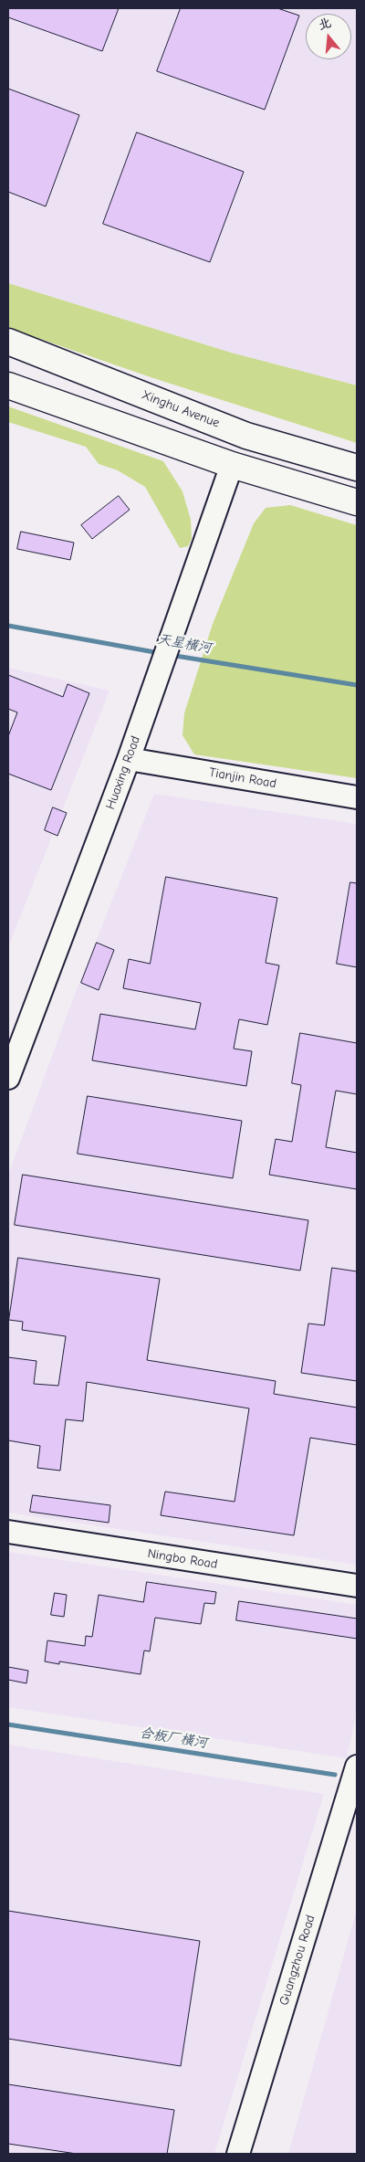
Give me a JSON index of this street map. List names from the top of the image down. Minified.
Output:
{"streets":{"main road":["Xinghu Avenue"],"street":["Huaxing Road","Tianjin Road","Ningbo Road","Guangzhou Road"]},"crossings":[["Huaxing Road","Tianjin Road"]],"water":["天星横河","合板厂横河"],"north":"top"}
